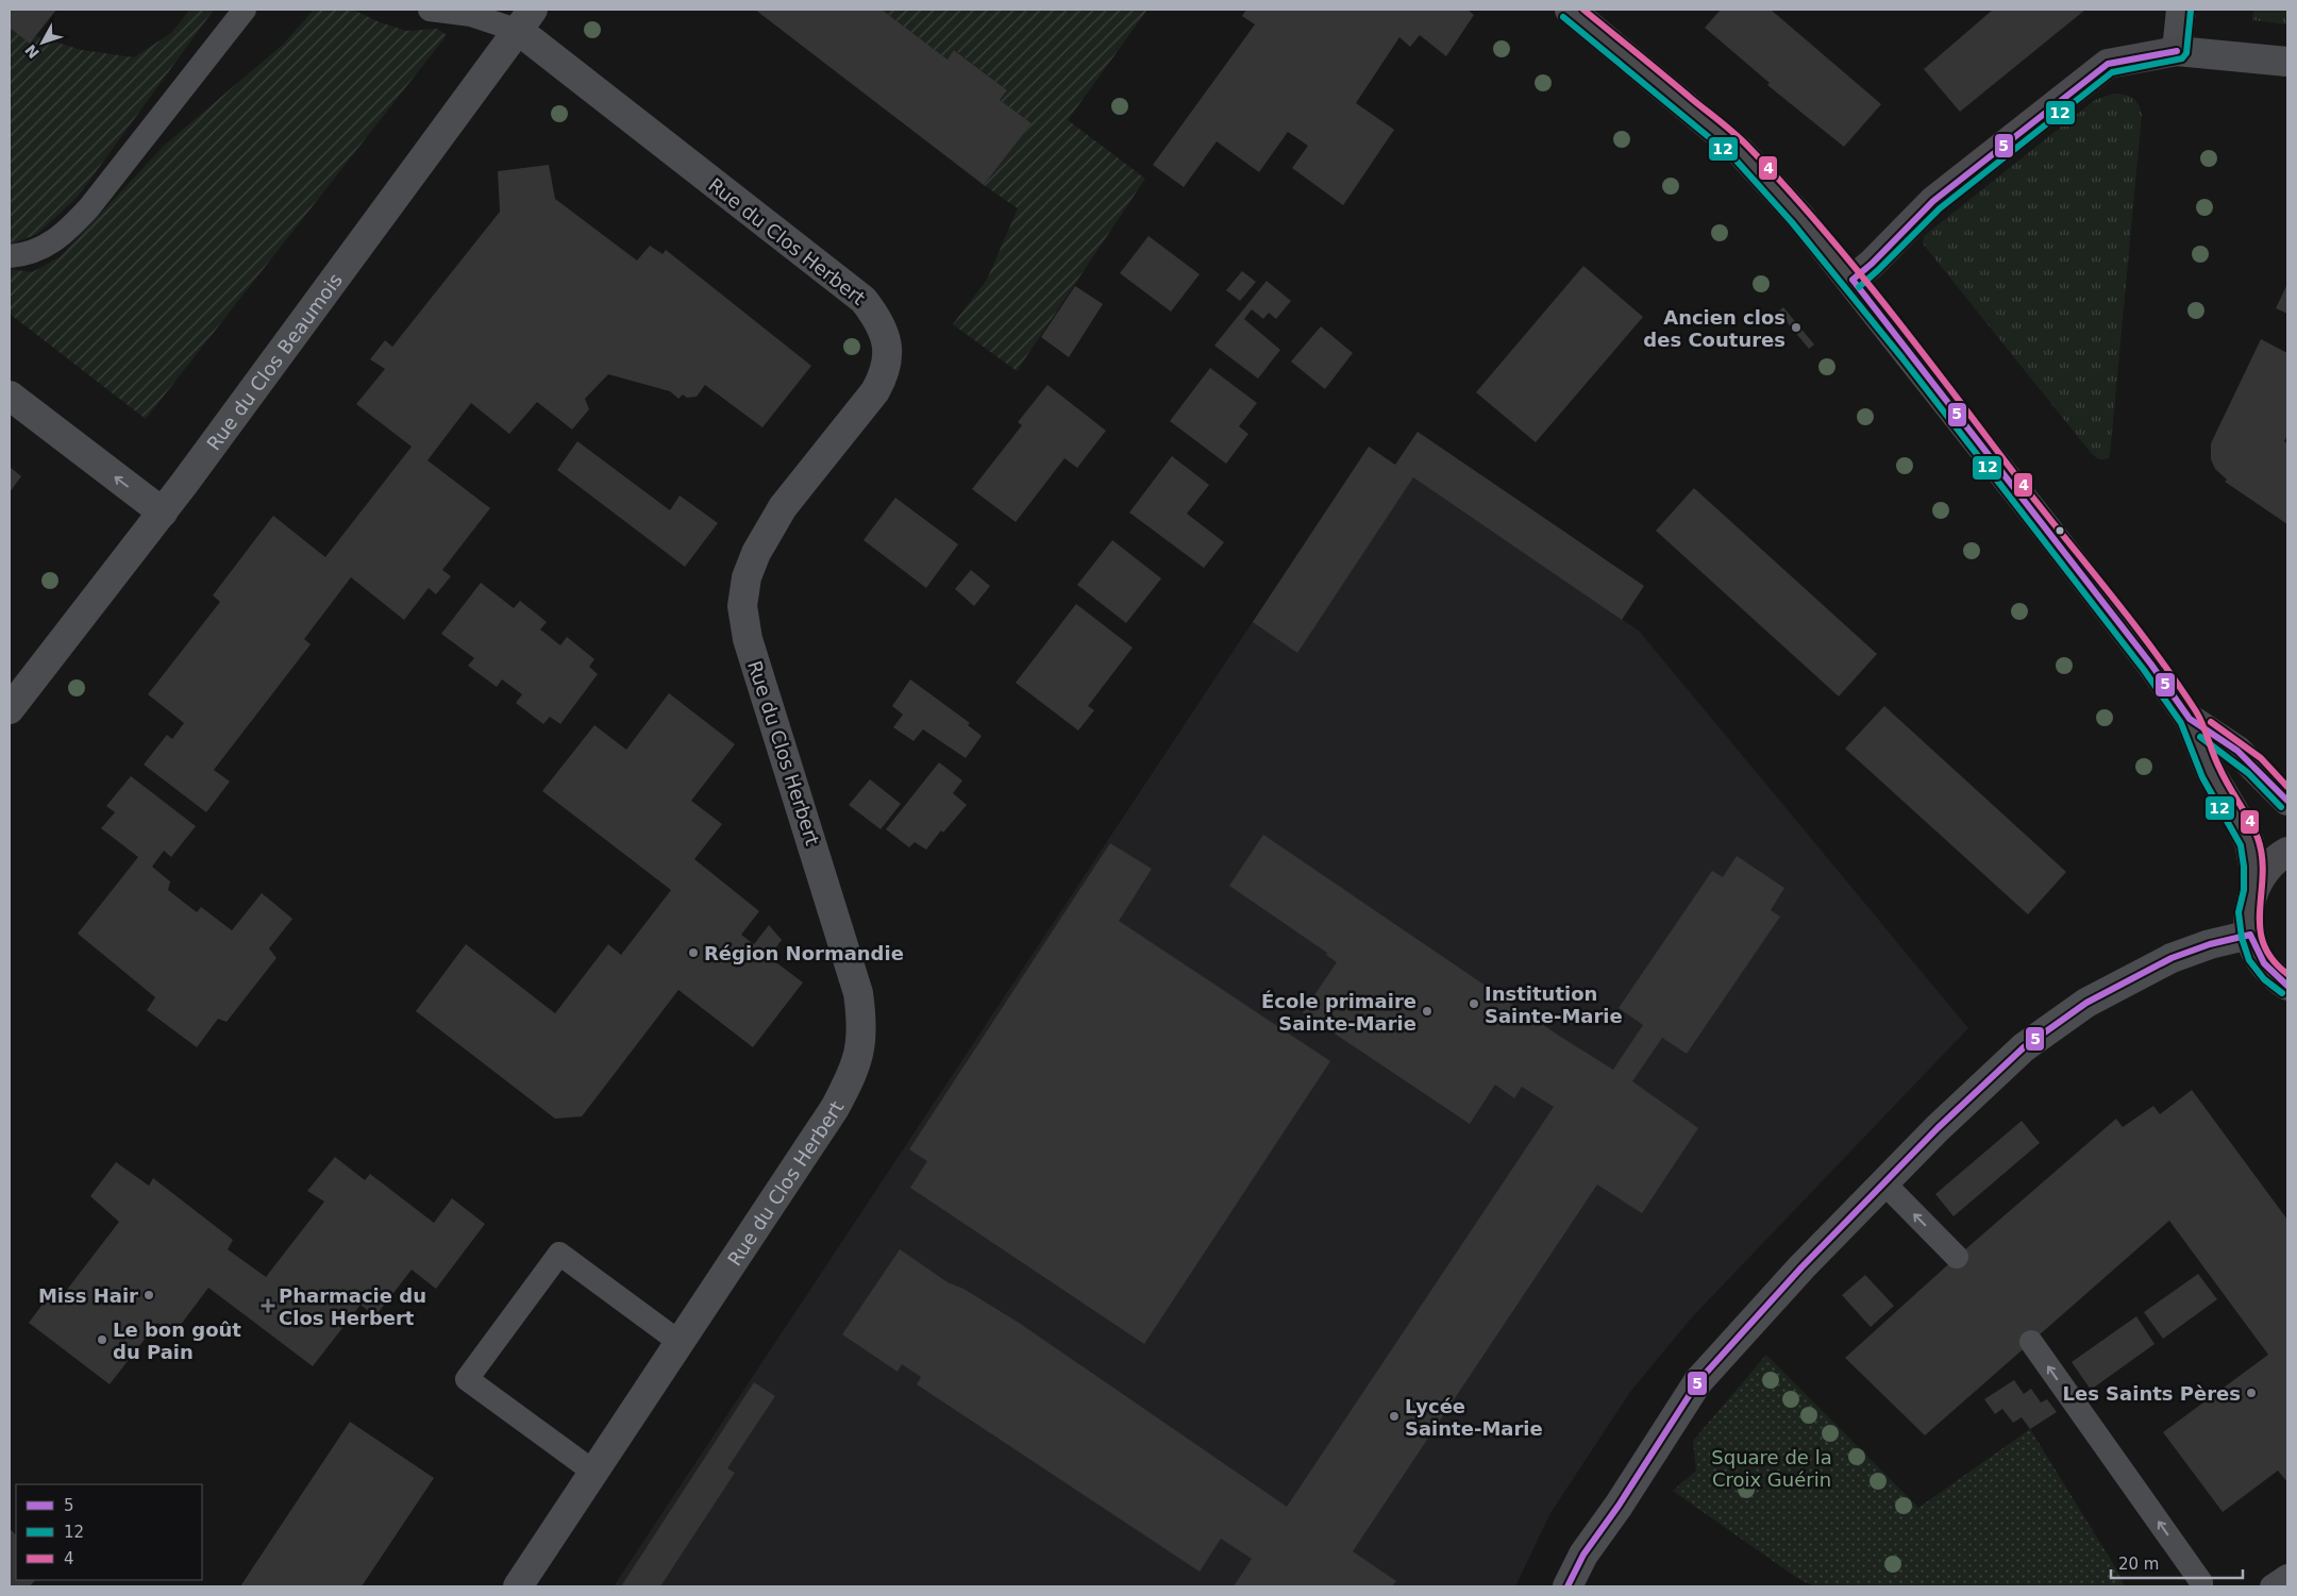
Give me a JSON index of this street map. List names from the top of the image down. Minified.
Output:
{"streets":{"street":["Rue du Clos Herbert","Rue du Clos Beaumois"]},"crossings":[["Rue du Clos Herbert","Rue du Clos Beaumois"]],"parks":["Square de la Croix Guérin"],"places":{"other":["Ancien clos des Coutures","Région Normandie","Institution Sainte-Marie","École primaire Sainte-Marie","Miss Hair","Le bon goût du Pain","Les Saints Pères","Lycée Sainte-Marie"],"health":["Pharmacie du Clos Herbert"]},"lines":["transit line 4","transit line 12","transit line 5"],"legend":["5","12","4"],"scale_bar":"20 m","north":"bottom left"}
